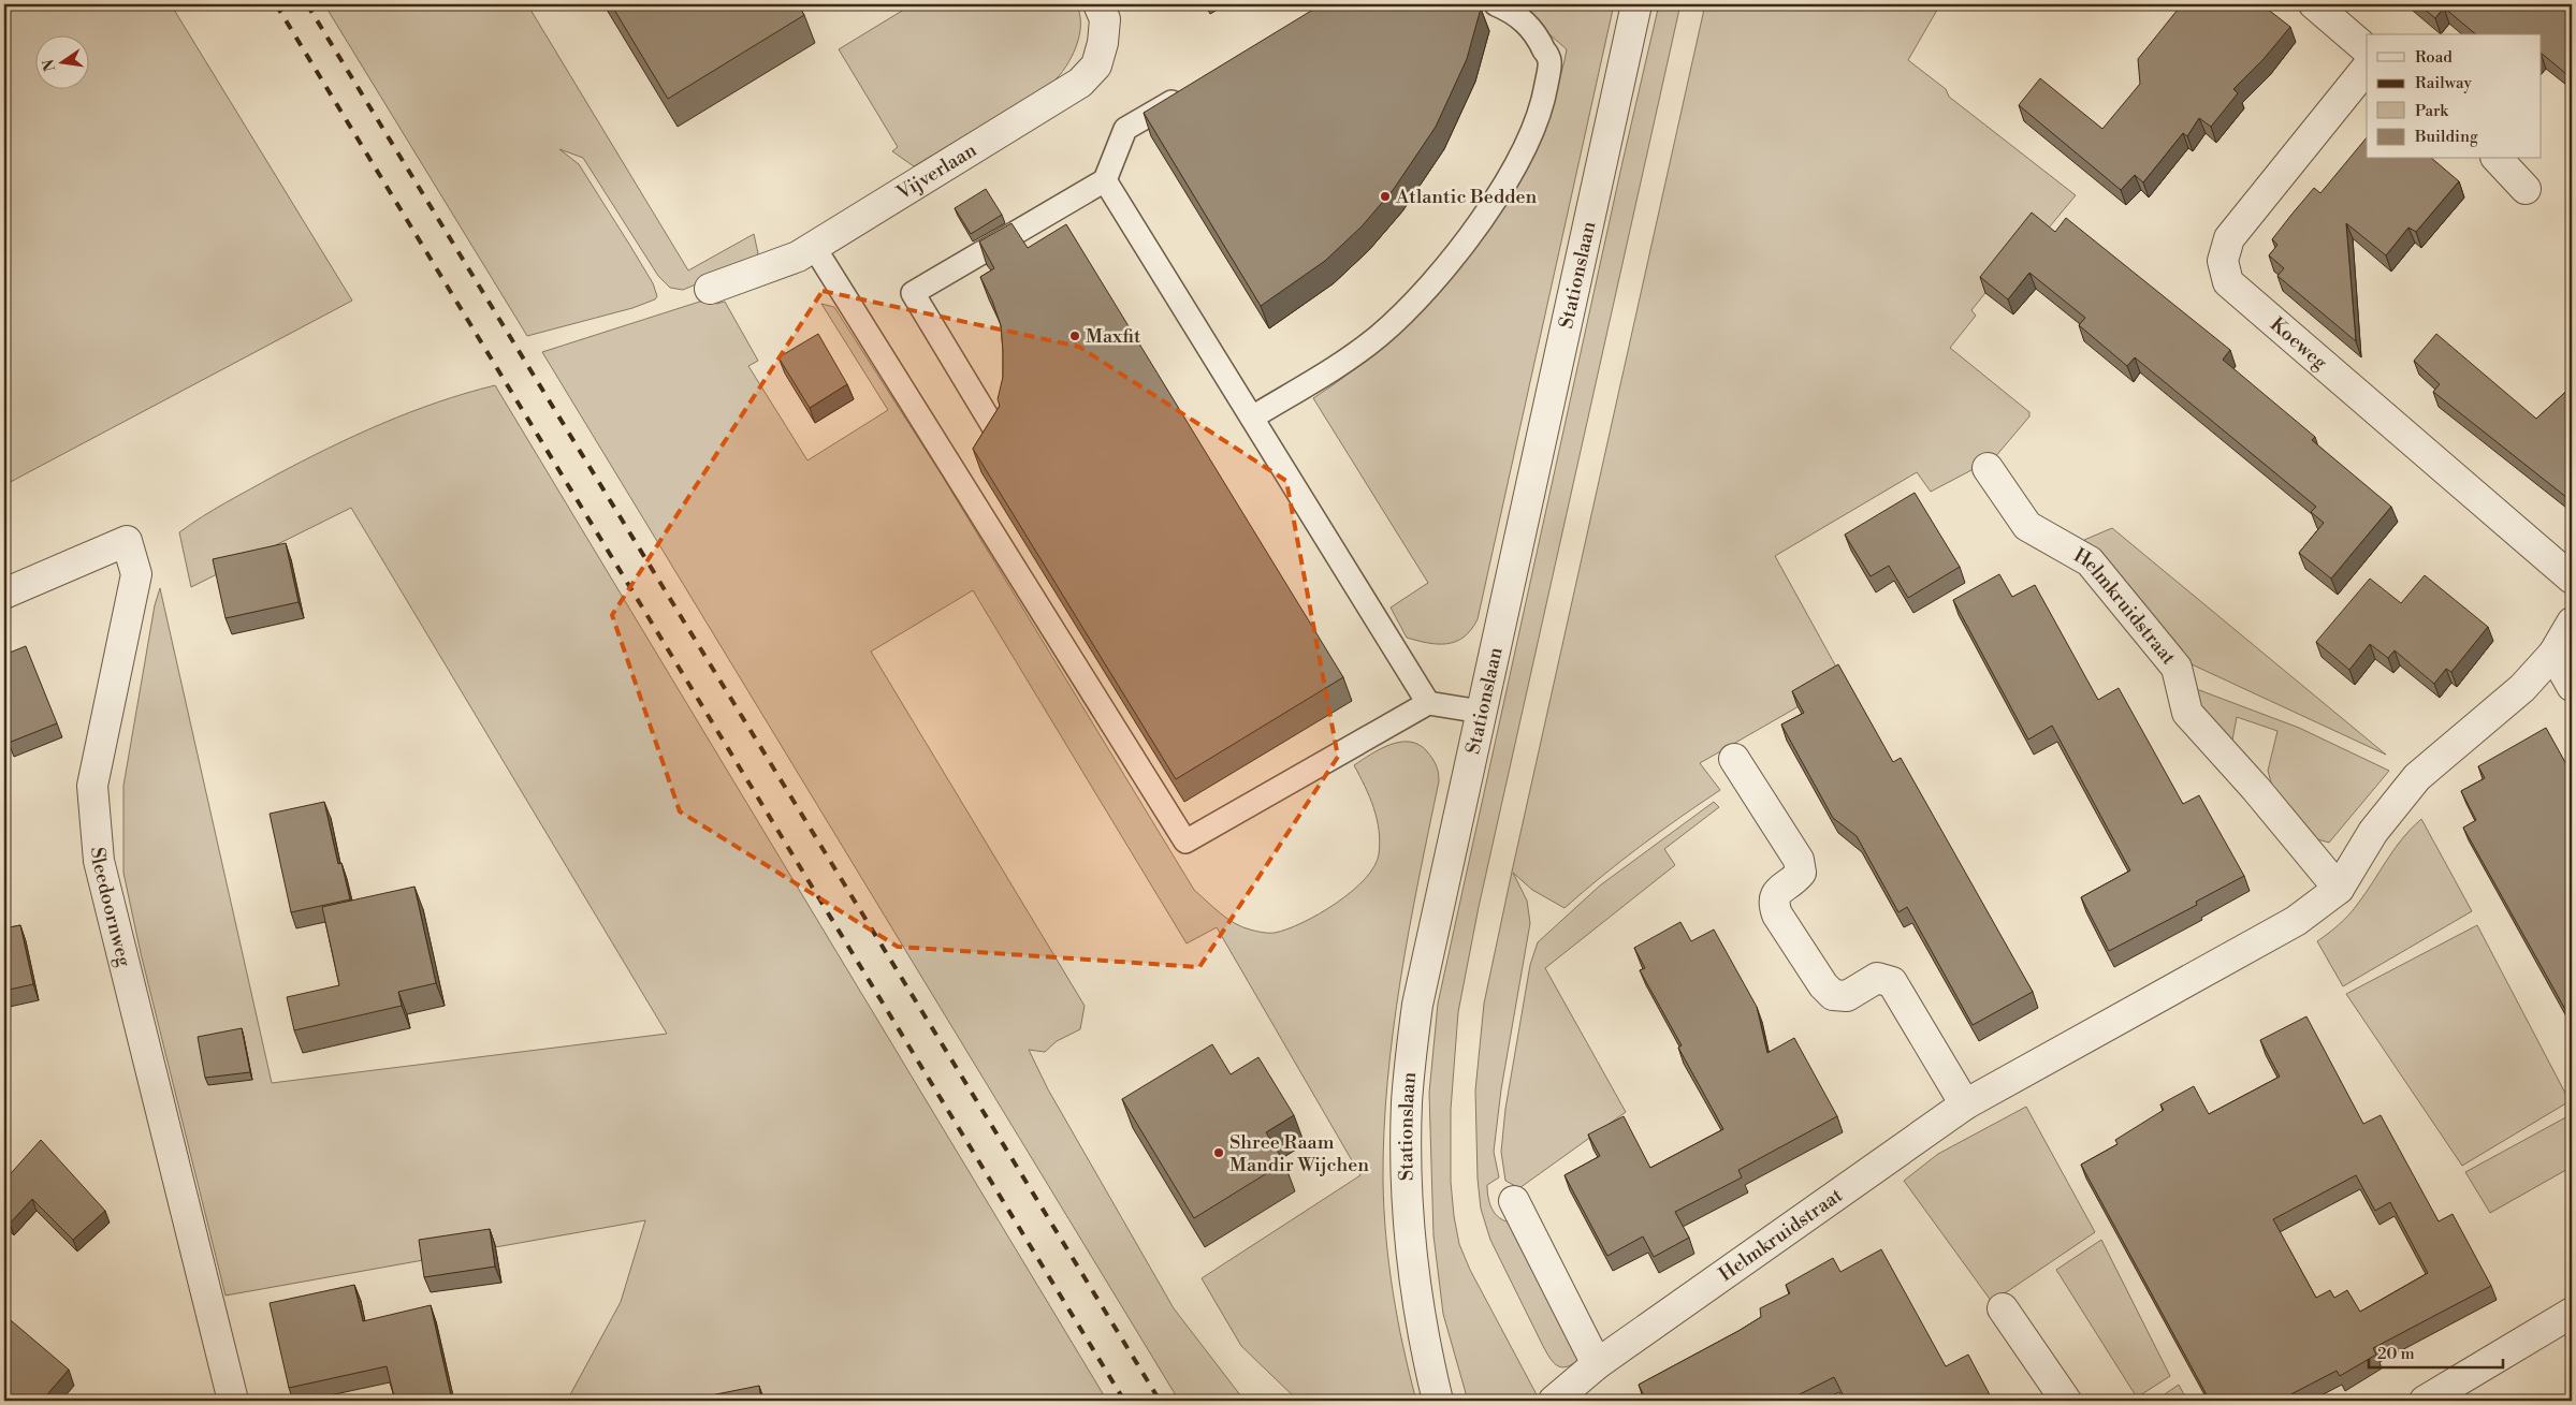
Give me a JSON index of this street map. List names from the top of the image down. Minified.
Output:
{"streets":{"street":["Vijverlaan","Stationslaan","Koeweg","Helmkruidstraat","Sleedoornweg"]},"places":["Atlantic Bedden","Maxfit","Shree Raam Mandir Wijchen"],"legend":["Road","Railway","Park","Building"],"scale_bar":"20 m","north":"left"}
